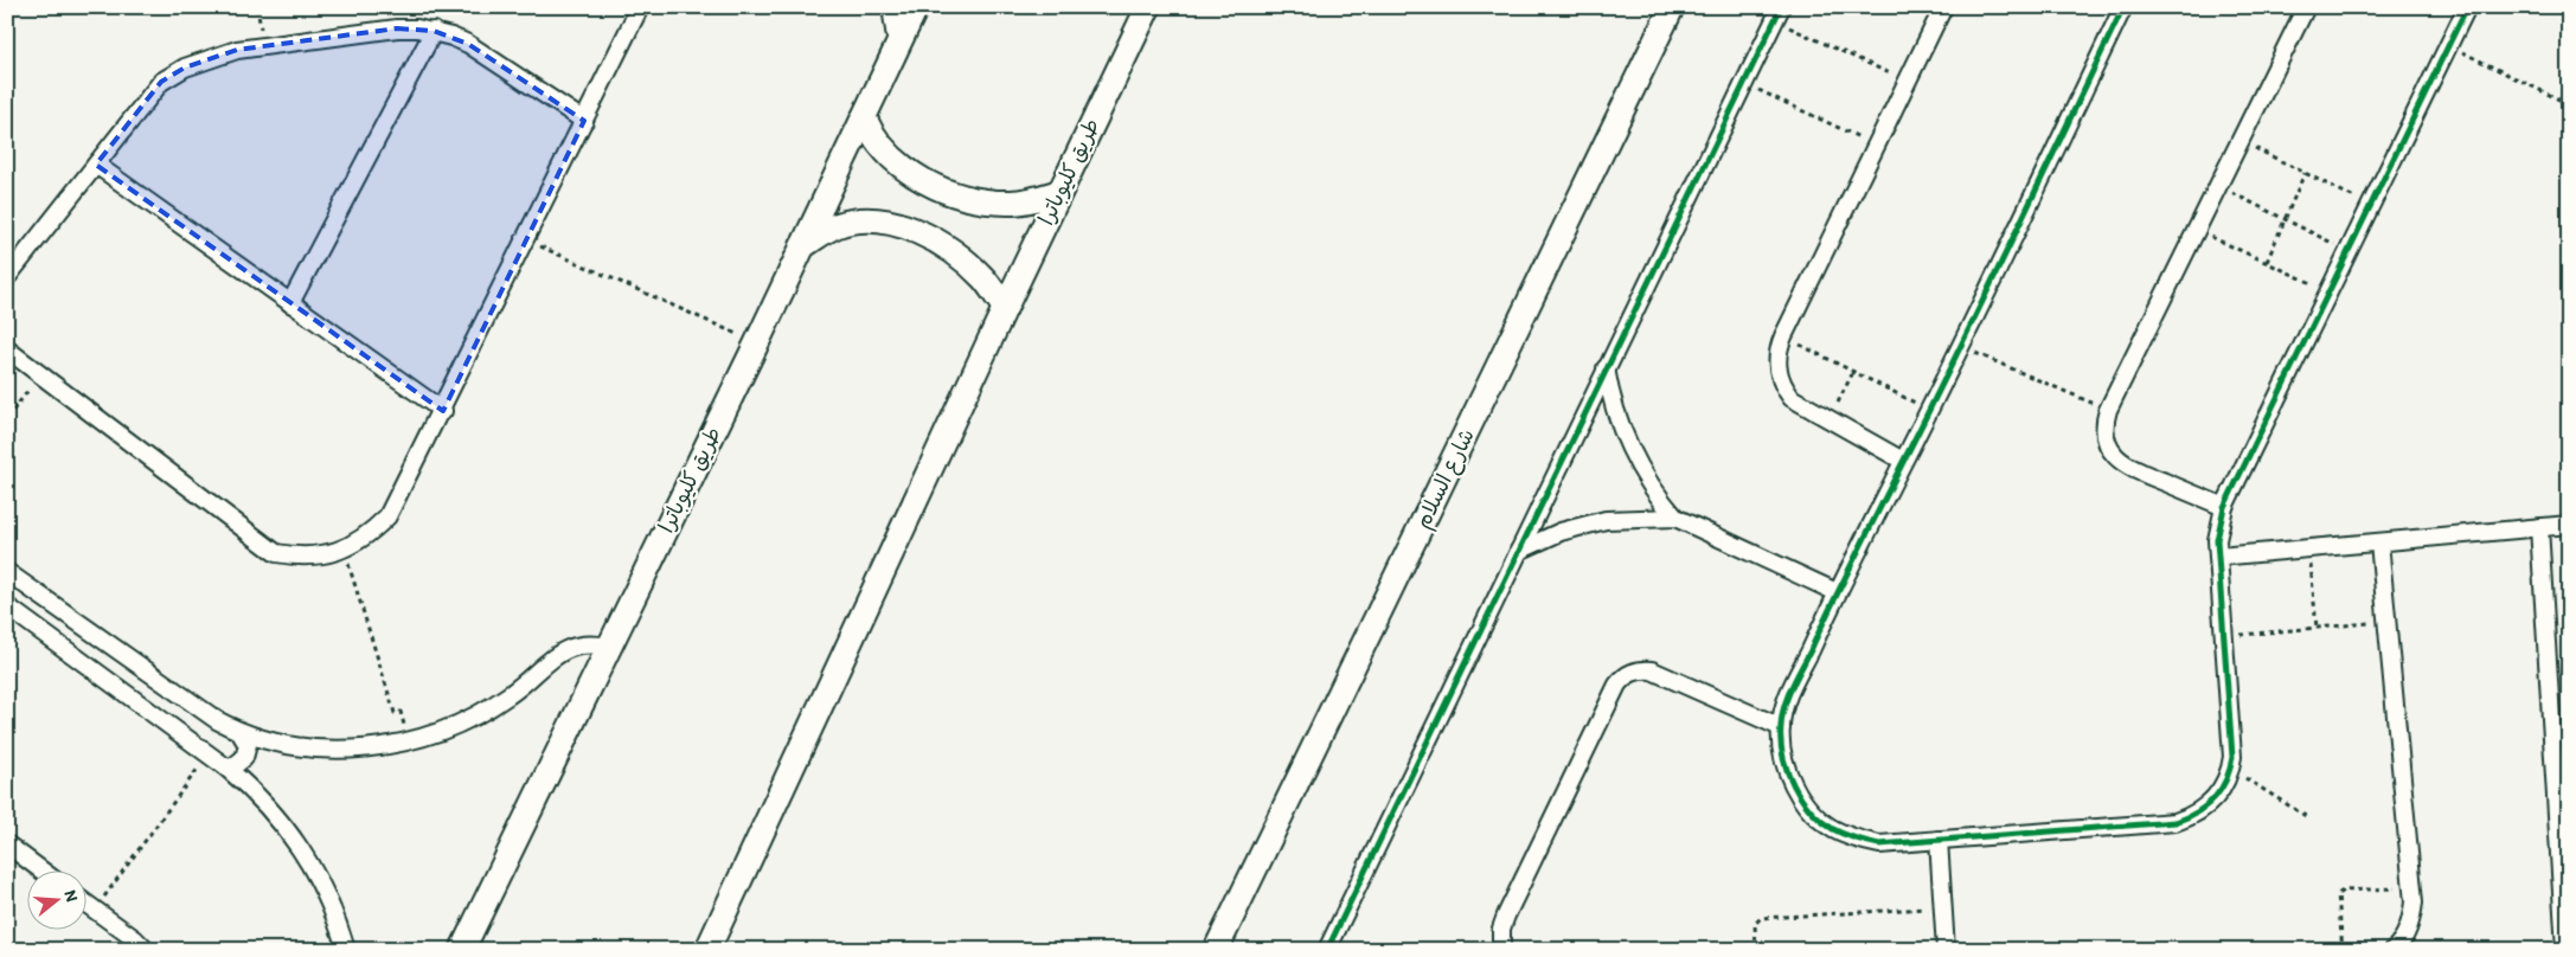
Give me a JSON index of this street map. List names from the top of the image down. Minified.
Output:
{"streets":{"main road":["طريق كليوباترا","شارع السلام"]},"north":"right"}
